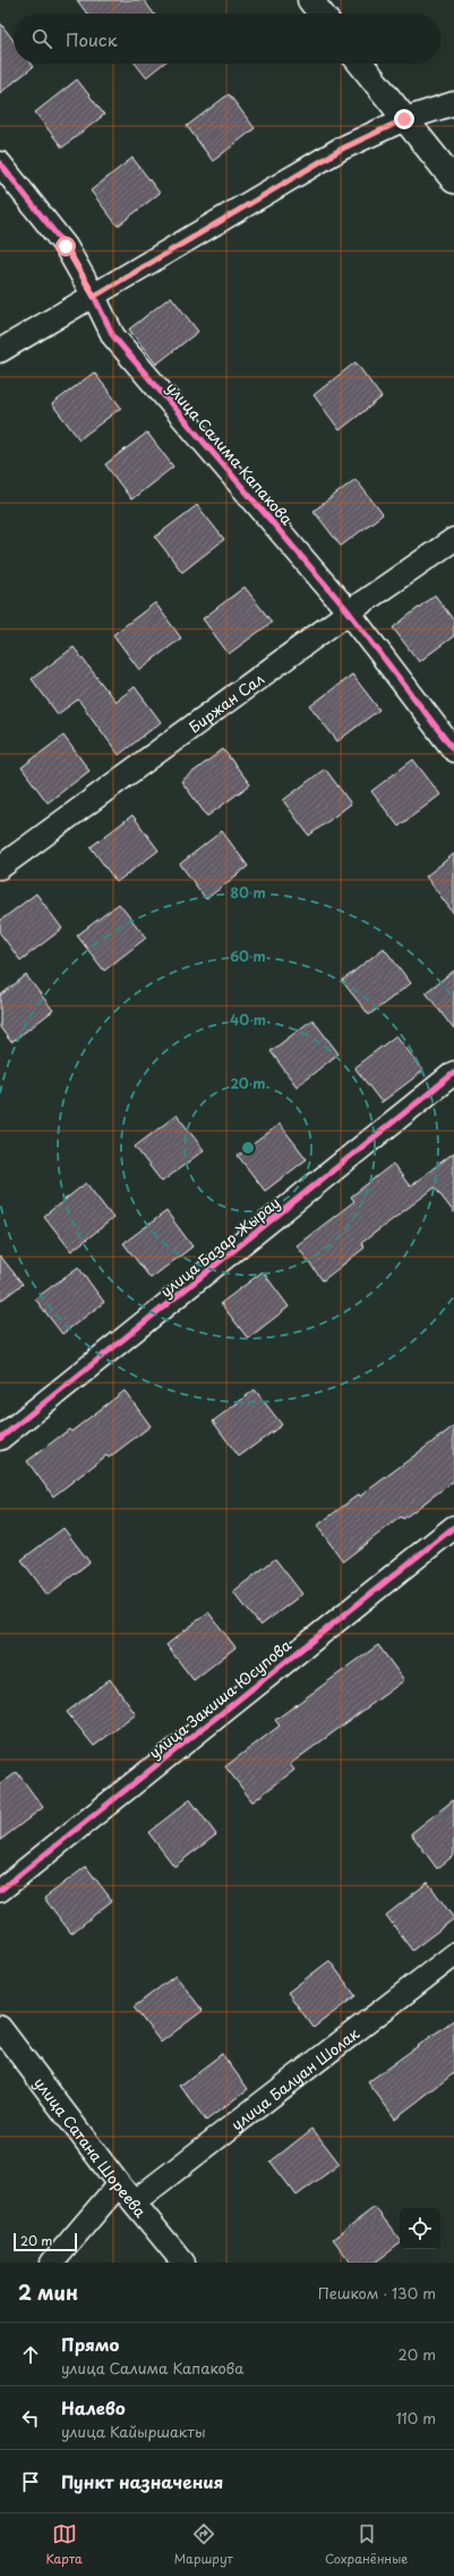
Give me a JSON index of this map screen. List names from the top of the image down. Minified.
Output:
{"streets":{"street":["улица Салима Капакова","Биржан Сал","улица Базар Жырау","улица Закиша Юсупова","улица Балуан Шолак","улица Сатана Шореева"]},"crossings":[["улица Салима Капакова","Биржан Сал"],["улица Балуан Шолак","улица Сатана Шореева"]],"scale_bar":"20 m","page":{"search":"Поиск","scale":"20 m","heading":["2 мин","Пешком · 130 m"],"list":[["Прямо","улица Салима Капакова","20 m"],["Налево","улица Кайыршакты","110 m"],"Пункт назначения"],"nav":["Карта","Маршрут","Сохранённые"]},"rings":["80 m","60 m","40 m","20 m"]}
